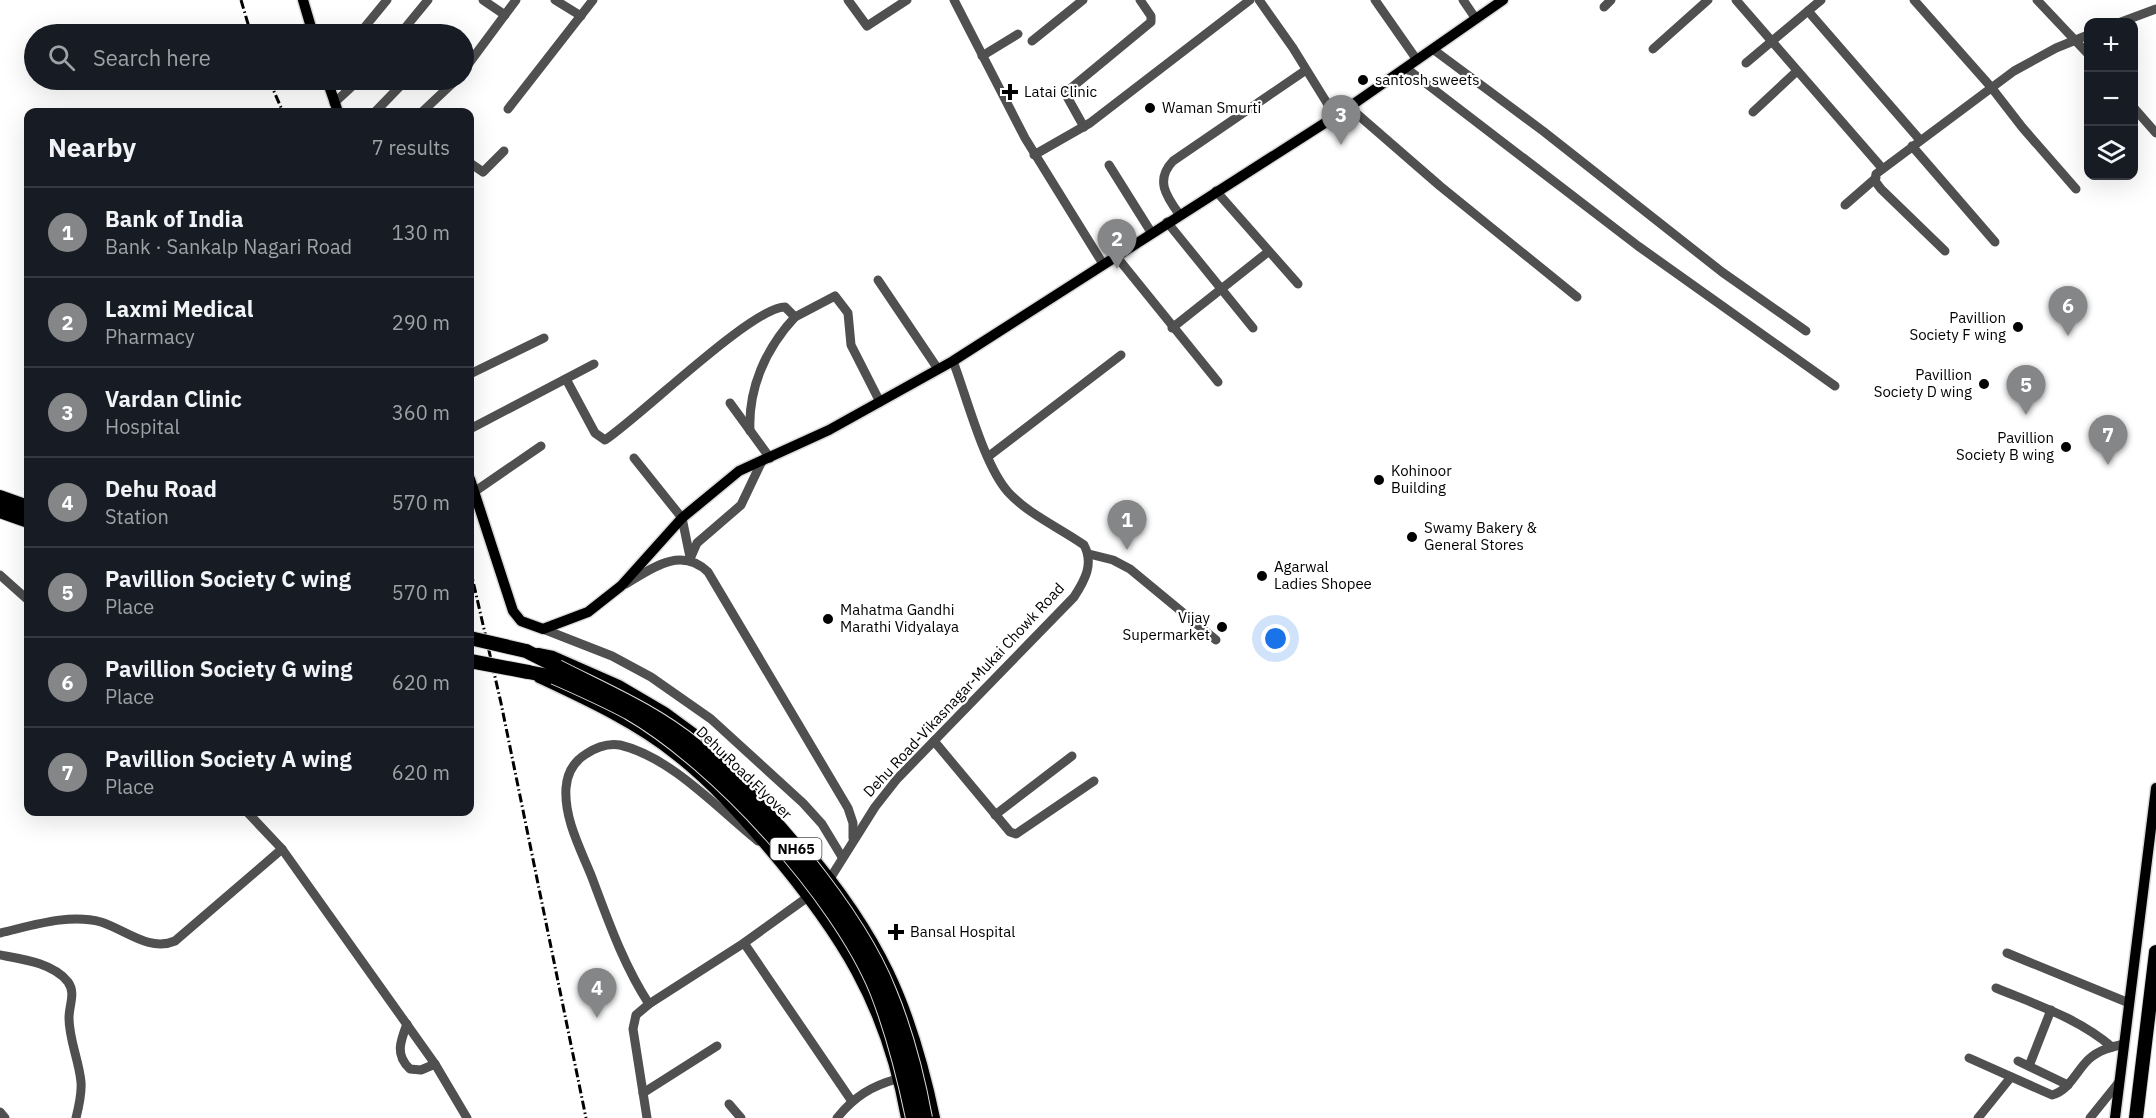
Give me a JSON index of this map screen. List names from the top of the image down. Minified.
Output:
{"streets":{"highway":["Dehu Road Flyover","NH65"],"street":["Dehu Road-Vikasnagar-Mukai Chowk Road"]},"crossings":[["Dehu Road Flyover","NH65"]],"places":{"other":["santosh sweets","Waman Smurti","Pavillion Society F wing","Pavillion Society D wing","Pavillion Society B wing","Kohinoor Building","Swamy Bakery & General Stores","Agarwal Ladies Shopee","Mahatma Gandhi Marathi Vidyalaya","Vijay Supermarket"],"health":["Latai Clinic","Bansal Hospital"]},"page":{"map_buttons":["+","−"],"search":"Search here","pins":["3","2","6","5","7","1","4"],"heading":["Nearby","7 results"],"list":[{"mark":"1","name":"Bank of India","note":"Bank · Sankalp Nagari Road","value":"130 m"},{"mark":"2","name":"Laxmi Medical","note":"Pharmacy","value":"290 m"},{"mark":"3","name":"Vardan Clinic","note":"Hospital","value":"360 m"},{"mark":"4","name":"Dehu Road","note":"Station","value":"570 m"},{"mark":"5","name":"Pavillion Society C wing","note":"Place","value":"570 m"},{"mark":"6","name":"Pavillion Society G wing","note":"Place","value":"620 m"},{"mark":"7","name":"Pavillion Society A wing","note":"Place","value":"620 m"}]}}
